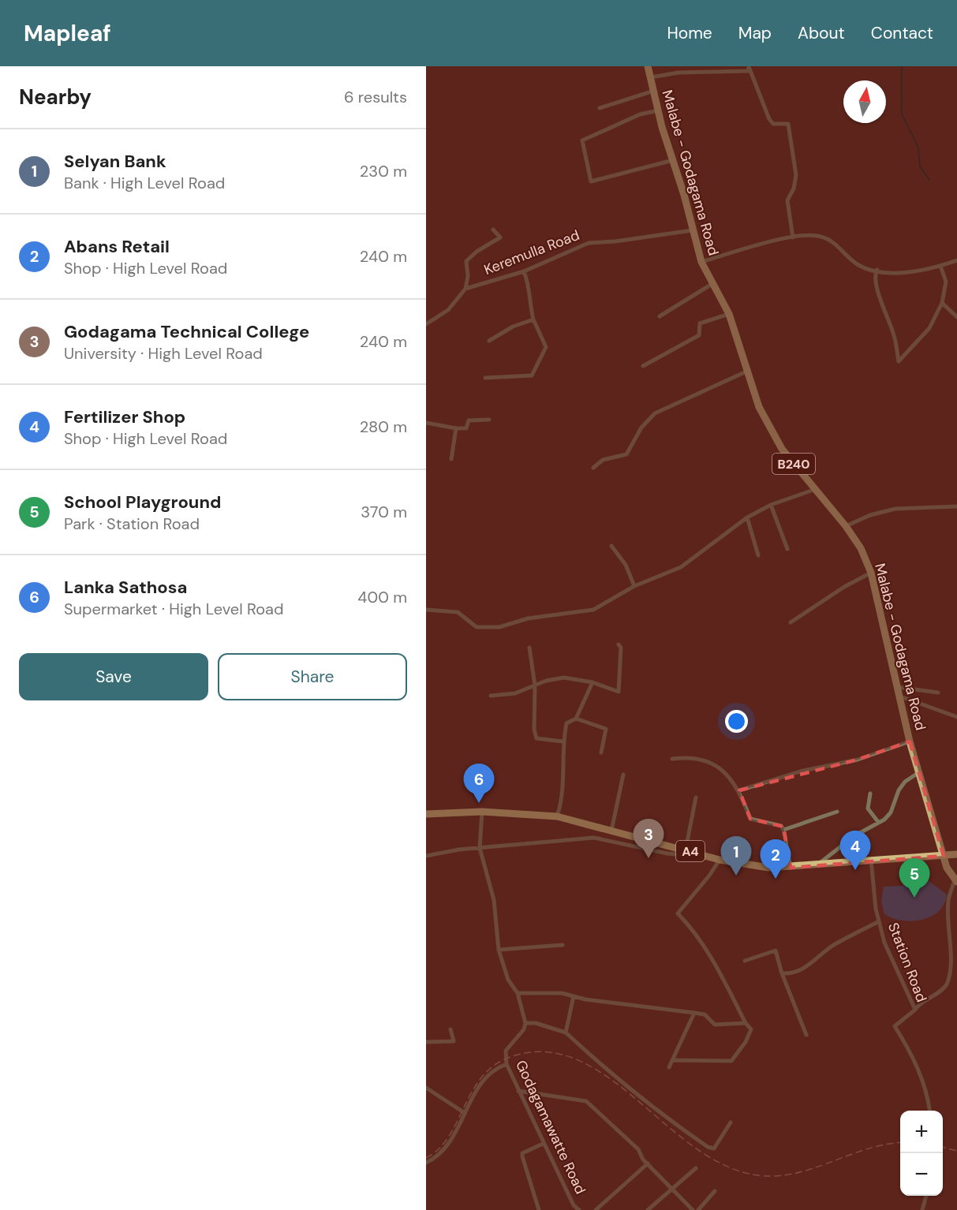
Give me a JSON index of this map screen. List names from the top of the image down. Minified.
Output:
{"streets":{"highway":["A4"],"main road":["Malabe - Godagama Road","B240"],"street":["Keremulla Road","Station Road","Godagamawatte Road"]},"crossings":[["Malabe - Godagama Road","Keremulla Road"],["Malabe - Godagama Road","B240"],["Malabe - Godagama Road","A4"],["B240","A4"],["A4","Station Road"]],"north":"top","page":{"header":"Mapleaf","nav":["Home","Map","About","Contact"],"heading":["Nearby","6 results"],"list":[{"mark":"1","name":"Selyan Bank","note":"Bank · High Level Road","value":"230 m"},{"mark":"2","name":"Abans Retail","note":"Shop · High Level Road","value":"240 m"},{"mark":"3","name":"Godagama Technical College","note":"University · High Level Road","value":"240 m"},{"mark":"4","name":"Fertilizer Shop","note":"Shop · High Level Road","value":"280 m"},{"mark":"5","name":"School Playground","note":"Park · Station Road","value":"370 m"},{"mark":"6","name":"Lanka Sathosa","note":"Supermarket · High Level Road","value":"400 m"}],"buttons":["Save","Share"],"pins":["6","3","4","1","2","5"],"map_buttons":["+","−"]}}
